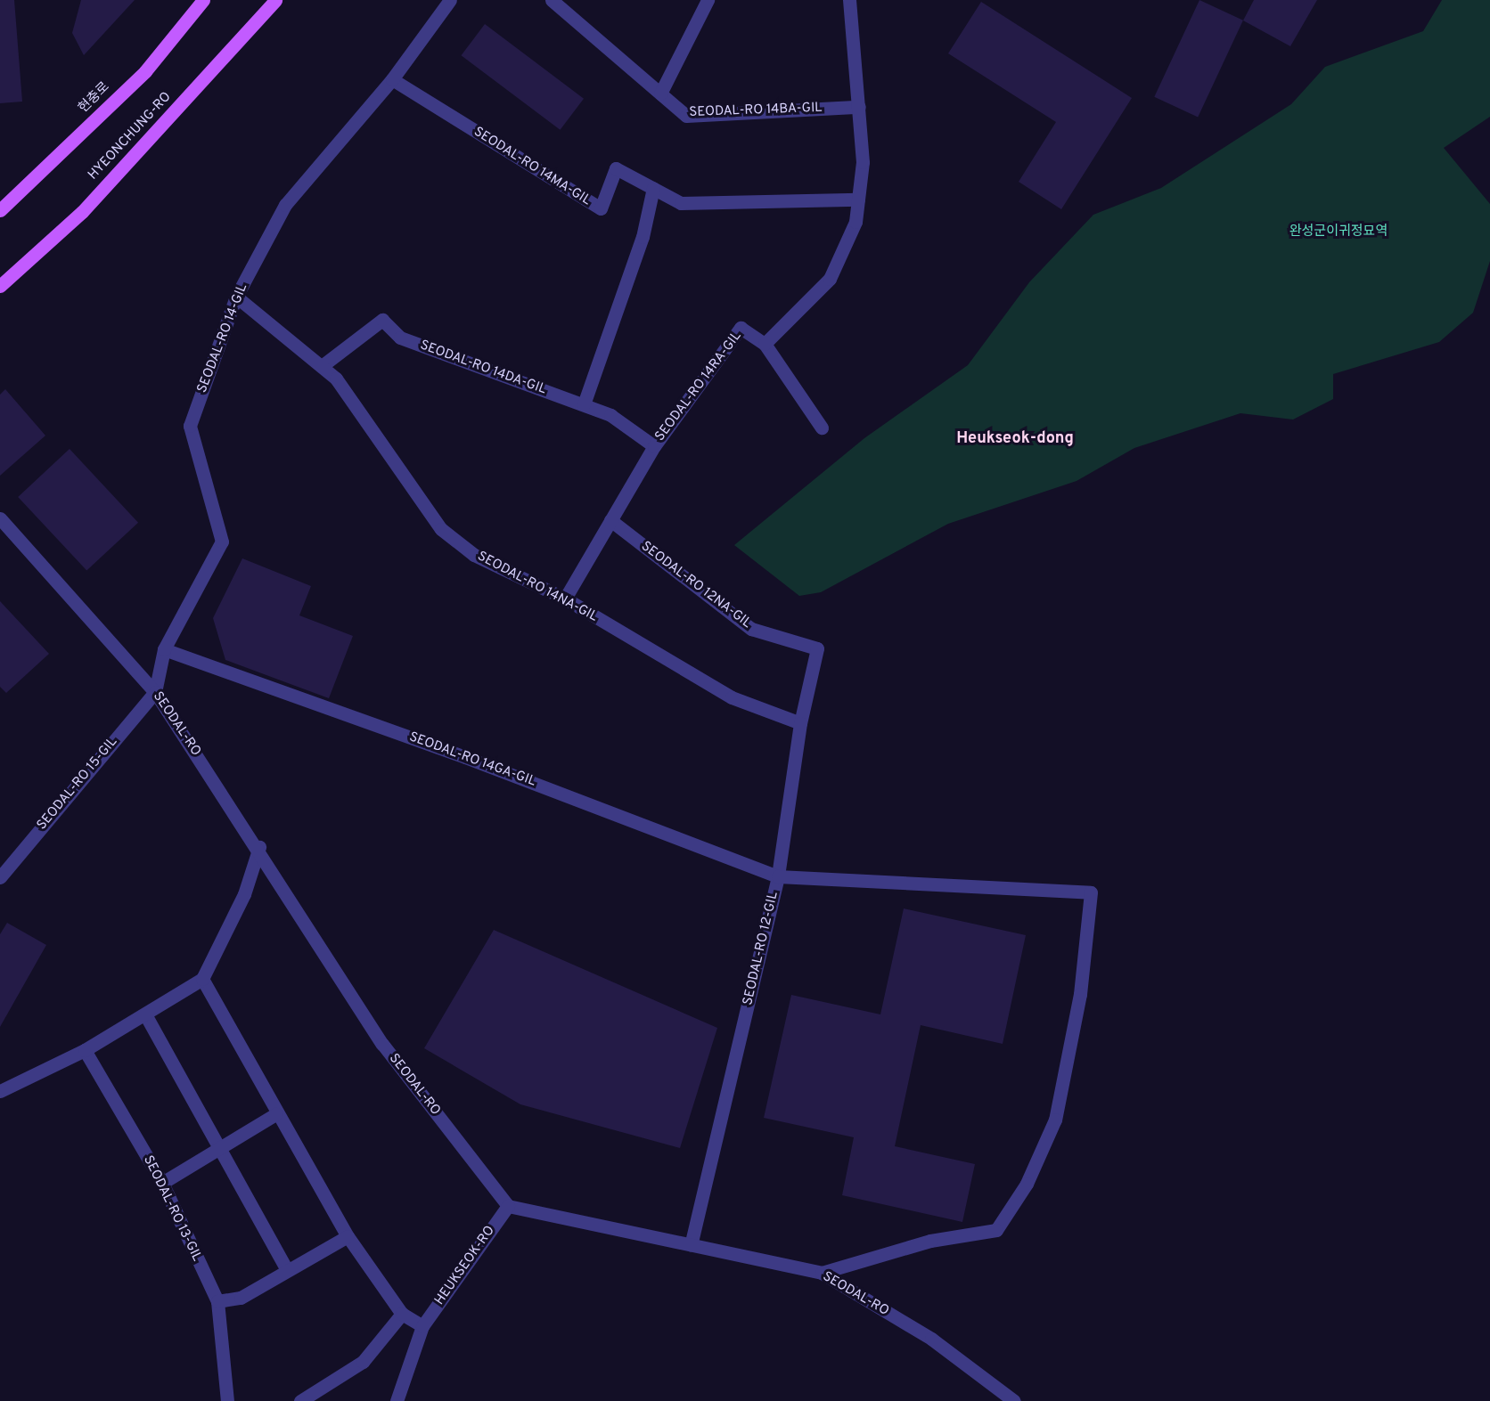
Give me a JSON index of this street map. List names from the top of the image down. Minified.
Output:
{"streets":{"main road":["현충로","HYEONCHUNG-RO"],"street":["SEODAL-RO 14BA-GIL","SEODAL-RO 14MA-GIL","SEODAL-RO 14-GIL","SEODAL-RO 14DA-GIL","SEODAL-RO 14RA-GIL","SEODAL-RO 12NA-GIL","SEODAL-RO 14NA-GIL","SEODAL-RO","SEODAL-RO 14GA-GIL","SEODAL-RO 15-GIL","SEODAL-RO 12-GIL","SEODAL-RO 13-GIL","HEUKSEOK-RO"]},"crossings":[["SEODAL-RO 14MA-GIL","SEODAL-RO 14-GIL"],["SEODAL-RO 14-GIL","SEODAL-RO 14NA-GIL"],["SEODAL-RO 14-GIL","SEODAL-RO"],["SEODAL-RO 14-GIL","SEODAL-RO 14GA-GIL"],["SEODAL-RO 14-GIL","SEODAL-RO 15-GIL"],["SEODAL-RO 14DA-GIL","SEODAL-RO 14RA-GIL"],["SEODAL-RO 14DA-GIL","SEODAL-RO 14NA-GIL"],["SEODAL-RO 14RA-GIL","SEODAL-RO 12NA-GIL"],["SEODAL-RO 14RA-GIL","SEODAL-RO 14NA-GIL"],["SEODAL-RO 12NA-GIL","SEODAL-RO 12-GIL"],["SEODAL-RO 14NA-GIL","SEODAL-RO 12-GIL"],["SEODAL-RO","SEODAL-RO 14GA-GIL"],["SEODAL-RO","SEODAL-RO 15-GIL"],["SEODAL-RO","SEODAL-RO 12-GIL"],["SEODAL-RO","HEUKSEOK-RO"],["SEODAL-RO 14GA-GIL","SEODAL-RO 12-GIL"]],"districts":["Heukseok-dong"],"parks":["완성군이귀정묘역"]}
